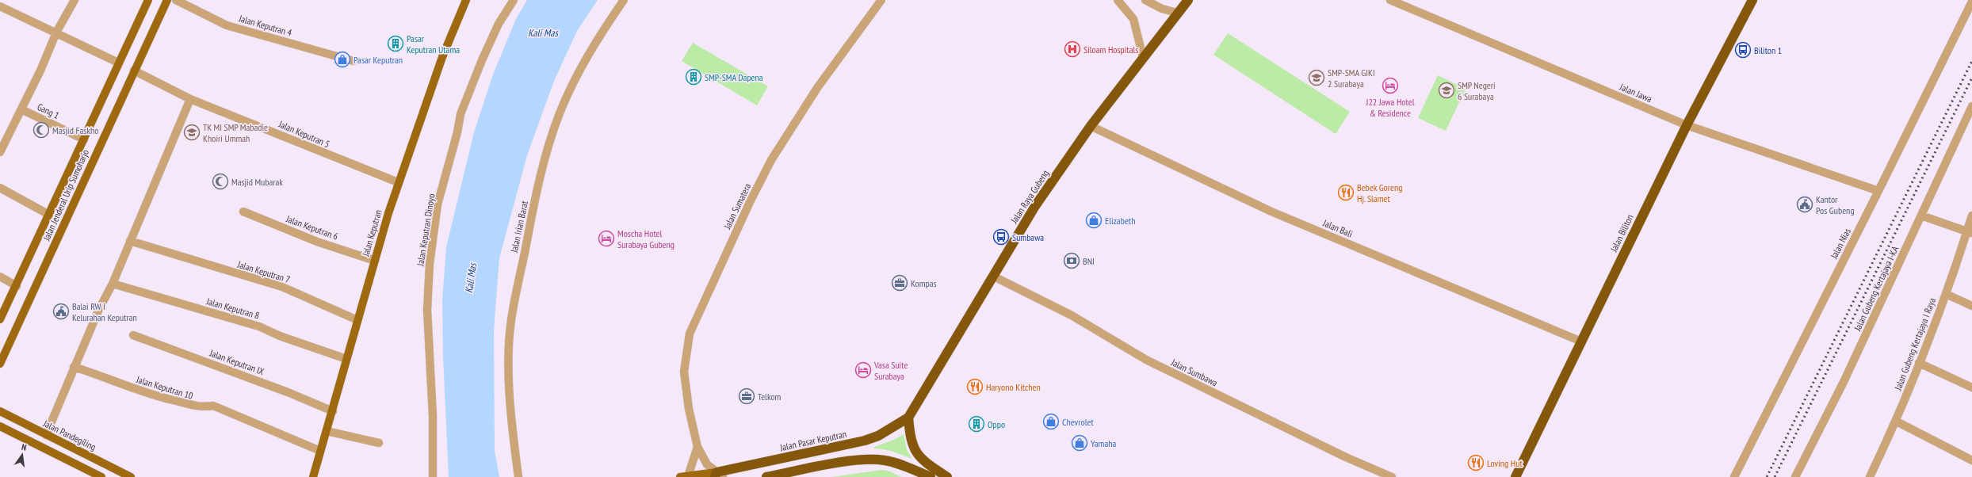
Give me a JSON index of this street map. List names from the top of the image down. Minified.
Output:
{"streets":{"highway":["Jalan Raya Gubeng","Jalan Biliton","Jalan Pasar Keputran"],"main road":["Jalan Jenderal Urip Sumoharjo","Jalan Keputran","Jalan Pandegiling"],"street":["Jalan Keputran 4","Jalan Jawa","Gang 1","Jalan Keputran 5","Jalan Sumatera","Jalan Irian Barat","Jalan Keputran 6","Jalan Bali","Jalan Keputran Dinoyo","Jalan Nias","Jalan Keputran 7","Jalan Gubeng Kertajaya I-KA","Jalan Keputran 8","Jalan Gubeng Kertajaya I Raya","Jalan Keputran IX","Jalan Sumbawa","Jalan Keputran 10"]},"crossings":[["Jalan Jawa","Jalan Biliton"],["Jalan Jawa","Jalan Nias"],["Gang 1","Jalan Jenderal Urip Sumoharjo"],["Jalan Keputran 5","Jalan Jenderal Urip Sumoharjo"],["Jalan Keputran 5","Jalan Keputran"],["Jalan Raya Gubeng","Jalan Bali"],["Jalan Raya Gubeng","Jalan Sumbawa"],["Jalan Raya Gubeng","Jalan Pasar Keputran"],["Jalan Sumatera","Jalan Pasar Keputran"],["Jalan Keputran 6","Jalan Keputran"],["Jalan Bali","Jalan Biliton"],["Jalan Keputran","Jalan Keputran 7"],["Jalan Keputran","Jalan Keputran 8"],["Jalan Keputran","Jalan Keputran IX"],["Jalan Keputran","Jalan Keputran 10"]],"water":["Kali Mas"],"places":{"building":["Pasar Keputran Utama","SMP-SMA Dapena","Oppo"],"hospital":["Siloam Hospitals"],"bus stop":["Biliton 1","Sumbawa"],"shop":["Pasar Keputran","Elizabeth","Chevrolet","Yamaha"],"school or university":["SMP-SMA GIKI 2 Surabaya","SMP Negeri 6 Surabaya","TK MI SMP Mabadie Khoiri Ummah"],"hotel":["J22 Jawa Hotel & Residence","Moscha Hotel Surabaya Gubeng","Vasa Suite Surabaya"],"mosque":["Masjid Faskho","Masjid Mubarak"],"restaurant":["Bebek Goreng Hj. Slamet","Haryono Kitchen","Loving Hut"],"public building":["Kantor Pos Gubeng","Balai RW I Kelurahan Keputran"],"bank":["BNI"],"office":["Kompas","Telkom"]},"north":"top"}
